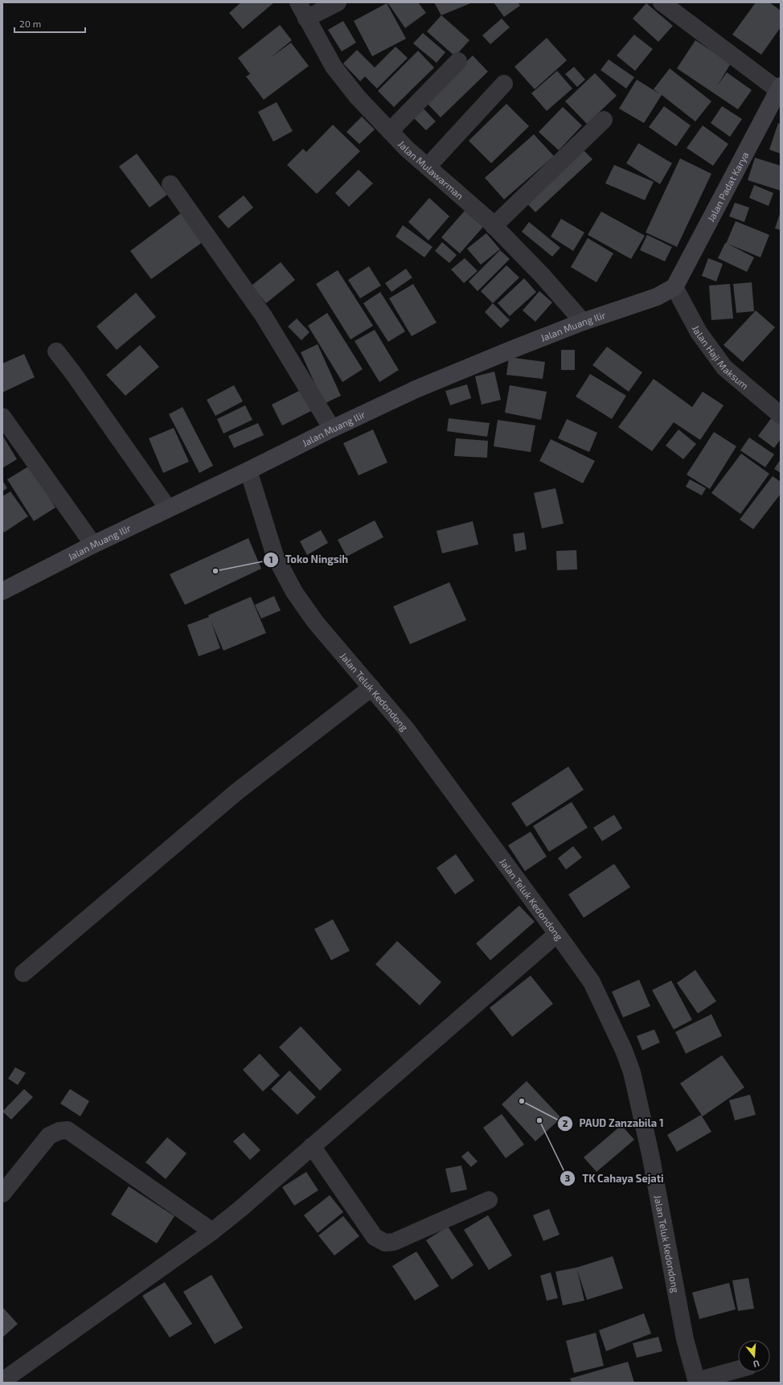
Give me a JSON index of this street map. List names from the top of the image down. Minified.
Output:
{"streets":{"main road":["Jalan Padat Karya","Jalan Muang Ilir"],"street":["Jalan Mulawarman","Jalan Haji Maksum","Jalan Teluk Kedondong"]},"crossings":[["Jalan Mulawarman","Jalan Muang Ilir"],["Jalan Padat Karya","Jalan Muang Ilir"],["Jalan Padat Karya","Jalan Haji Maksum"],["Jalan Muang Ilir","Jalan Haji Maksum"],["Jalan Muang Ilir","Jalan Teluk Kedondong"]],"places":["Toko Ningsih","PAUD Zanzabila 1","TK Cahaya Sejati"],"scale_bar":"20 m","north":"bottom"}
